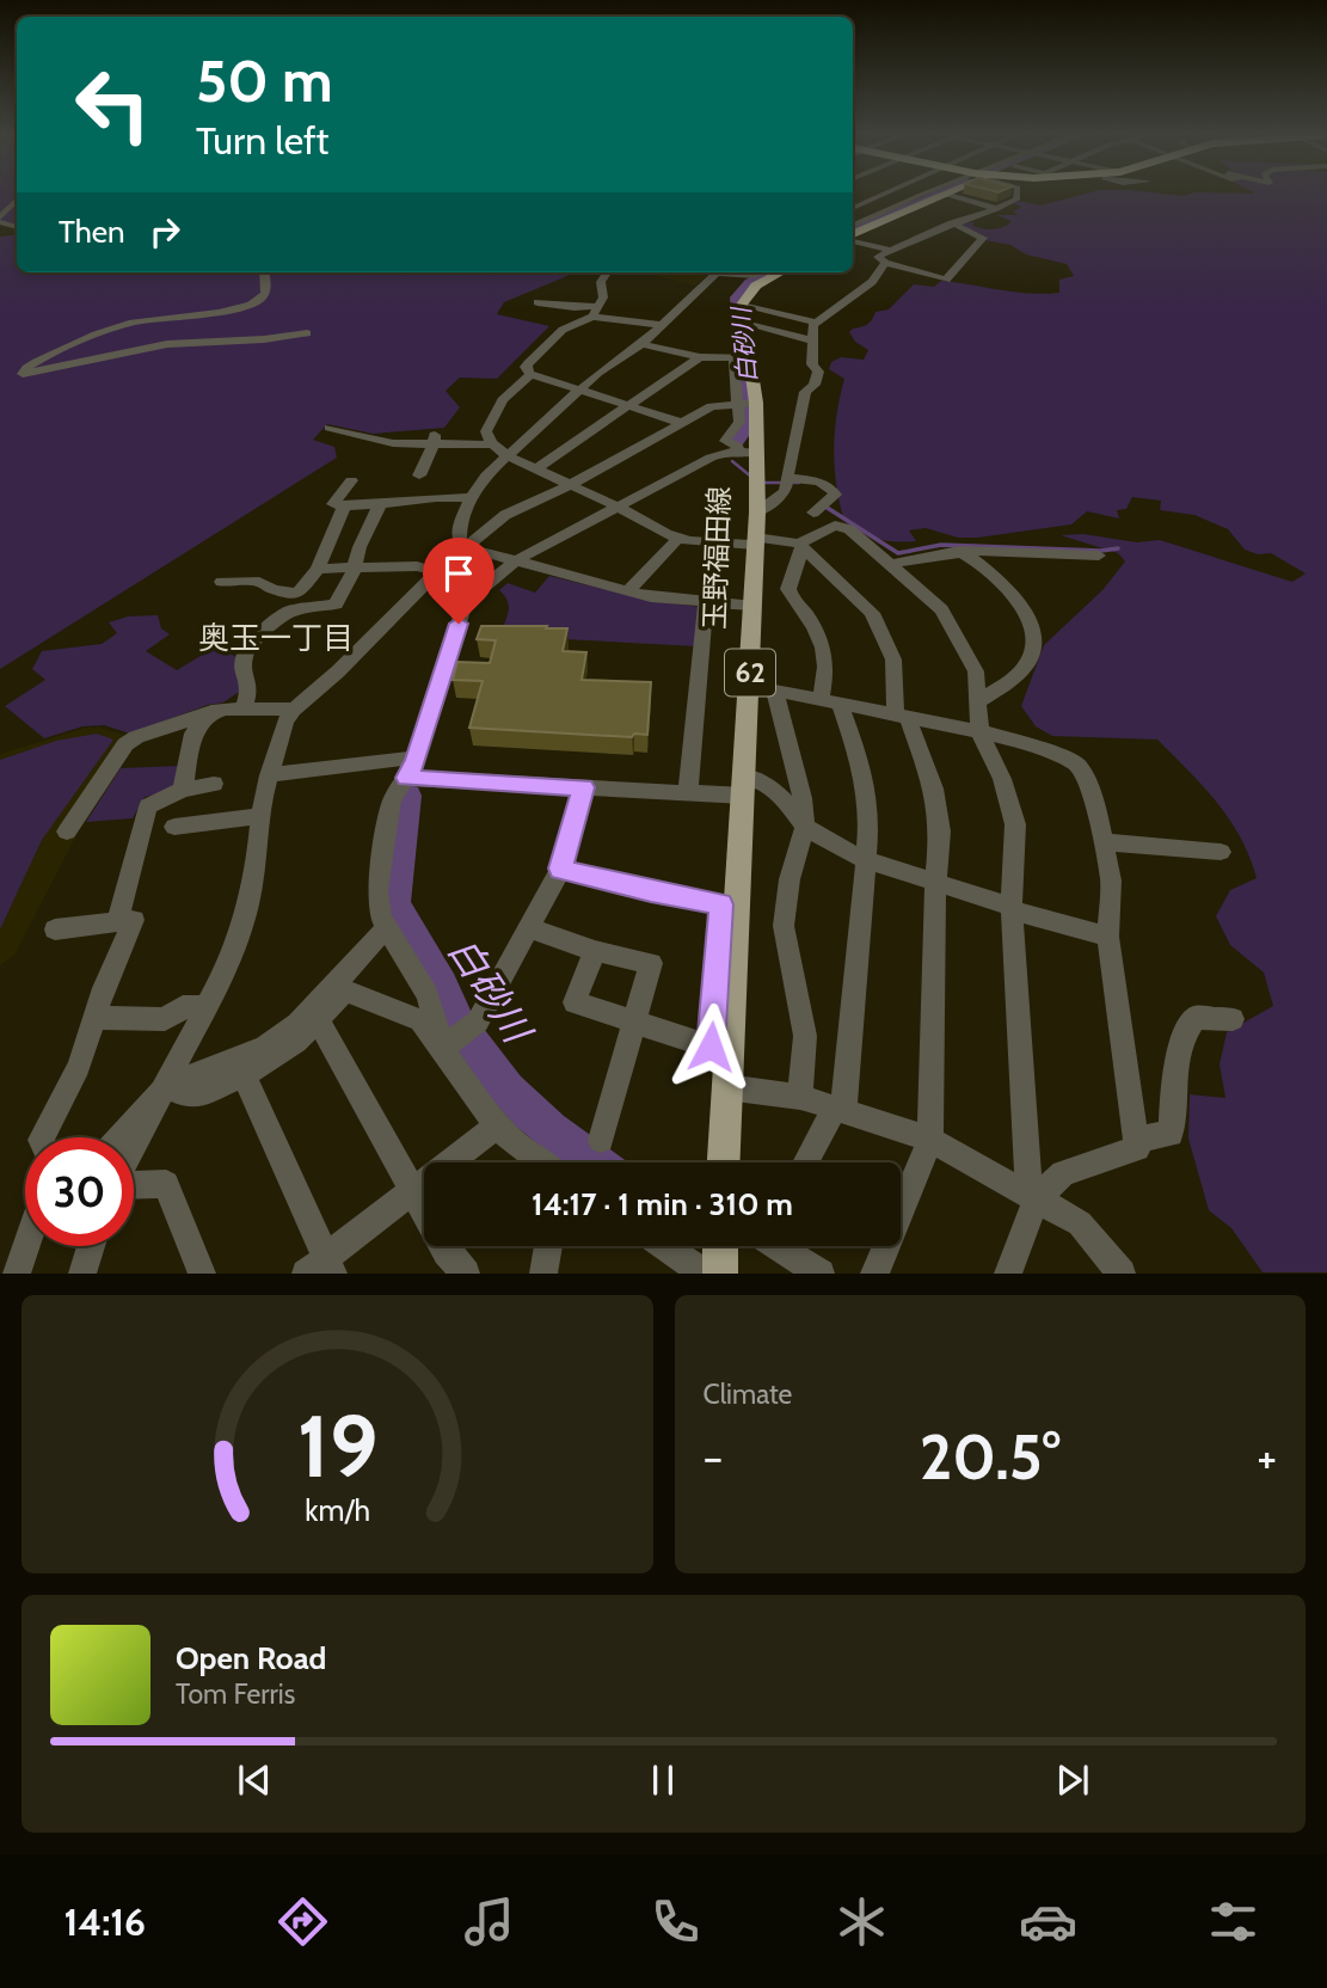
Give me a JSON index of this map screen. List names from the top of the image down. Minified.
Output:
{"streets":{"main road":["玉野福田線","62"]},"districts":["奥玉一丁目"],"water":["白砂川"],"page":{"turn":["50 m","Turn left"],"then":"Then","limit":"30","trip":"14:17 · 1 min · 310 m","tile":"Climate","heat":["−","20.5°","+"],"song":["Open Road","Tom Ferris"],"tabs":"14:16","gauge":["19","km/h"]}}
